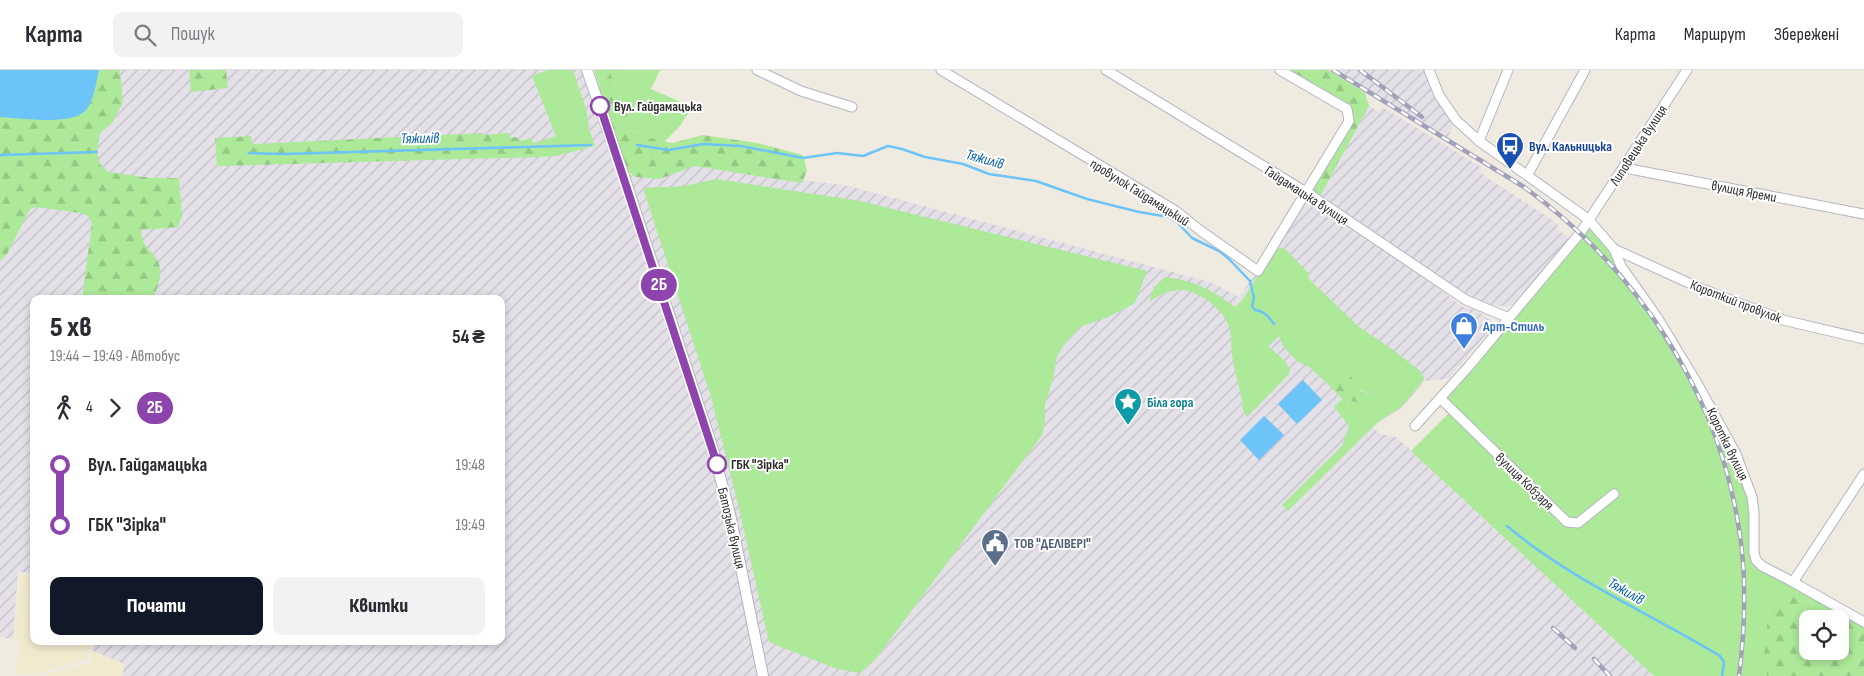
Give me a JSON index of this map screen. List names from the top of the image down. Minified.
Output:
{"streets":{"street":["Липовецька вулиця","вулиця Яреми","провулок Гайдамацький","Гайдамацька вулиця","Короткий провулок","Коротка вулиця","вулиця Кобзаря","Батозька вулиця"]},"crossings":[["Липовецька вулиця","вулиця Яреми"],["Липовецька вулиця","Гайдамацька вулиця"],["Липовецька вулиця","Коротка вулиця"],["Липовецька вулиця","вулиця Кобзаря"],["провулок Гайдамацький","Гайдамацька вулиця"],["Короткий провулок","Коротка вулиця"]],"water":["Тяжилів"],"places":{"other":["Вул. Гайдамацька","ГБК \"Зірка\""],"bus stop":["Вул. Кальницька"],"shop":["Арт-Стиль"],"place":["Біла гора"],"public building":["ТОВ \"ДЕЛІВЕРІ\""]},"lines":["bus line 2Б"],"page":{"header":"Карта","search":"Пошук","nav":["Карта","Маршрут","Збережені"],"on_map":"2Б","heading":["5 хв","19:44 – 19:49 · Автобус","54 ₴"],"legs":["4","2Б"],"list":[{"name":"Вул. Гайдамацька","value":"19:48"},{"name":"ГБК \"Зірка\"","value":"19:49"}],"buttons":["Почати","Квитки"]}}
